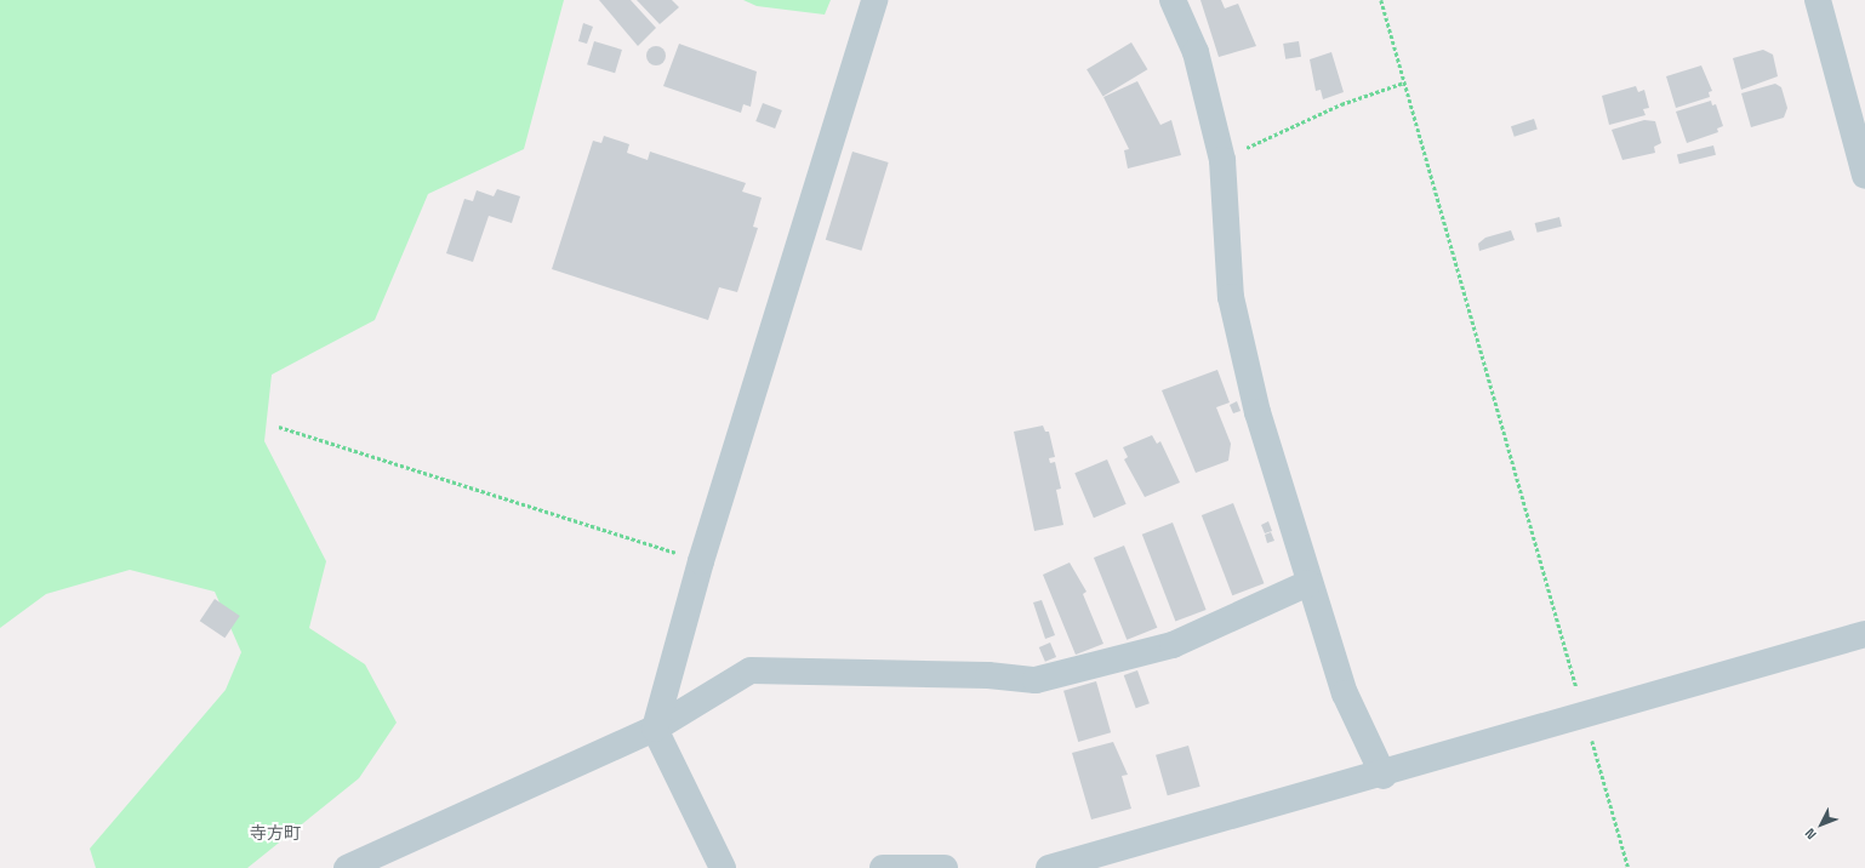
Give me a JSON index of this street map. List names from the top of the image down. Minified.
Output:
{"districts":["寺方町"],"north":"bottom left"}
